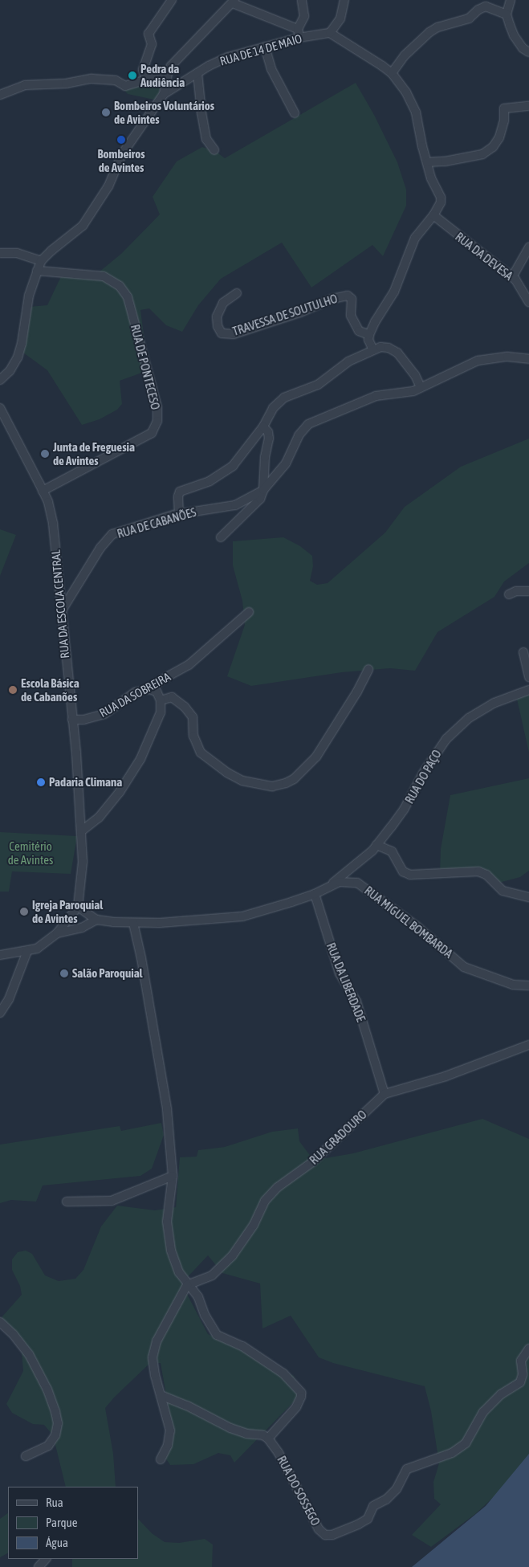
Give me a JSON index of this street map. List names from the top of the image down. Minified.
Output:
{"streets":{"street":["RUA DE 14 DE MAIO","RUA DA DEVESA","TRAVESSA DE SOUTULHO","RUA DE PONTECESO","RUA DE CABANÕES","RUA DA ESCOLA CENTRAL","RUA DA SOBREIRA","RUA DO PAÇO","RUA MIGUEL BOMBARDA","RUA DA LIBERDADE","RUA GRADOURO","RUA DO SOSSEGO"]},"crossings":[["RUA DE PONTECESO","RUA DA ESCOLA CENTRAL"],["RUA DE CABANÕES","RUA DA ESCOLA CENTRAL"],["RUA DA ESCOLA CENTRAL","RUA DA SOBREIRA"],["RUA DA ESCOLA CENTRAL","RUA MIGUEL BOMBARDA"],["RUA DO PAÇO","RUA MIGUEL BOMBARDA"],["RUA MIGUEL BOMBARDA","RUA DA LIBERDADE"],["RUA DA LIBERDADE","RUA GRADOURO"]],"parks":["Cemitério de Avintes"],"places":["Pedra da Audiência","Bombeiros Voluntários de Avintes","Bombeiros de Avintes","Junta de Freguesia de Avintes","Escola Básica de Cabanões","Padaria Climana","Igreja Paroquial de Avintes","Salão Paroquial"],"legend":["Rua","Parque","Água"]}
